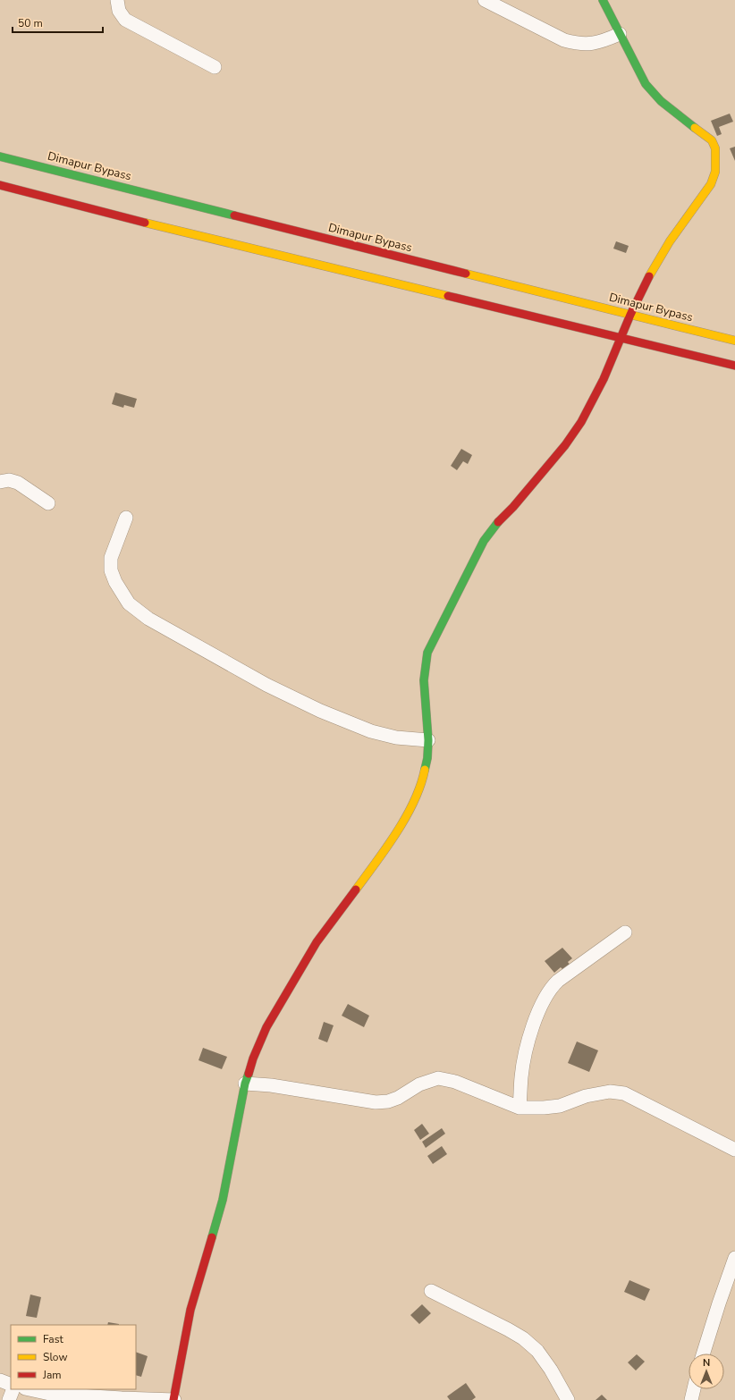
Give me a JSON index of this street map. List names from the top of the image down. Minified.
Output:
{"streets":{"main road":["Dimapur Bypass"]},"legend":["Fast","Slow","Jam"],"scale_bar":"50 m","north":"top"}
